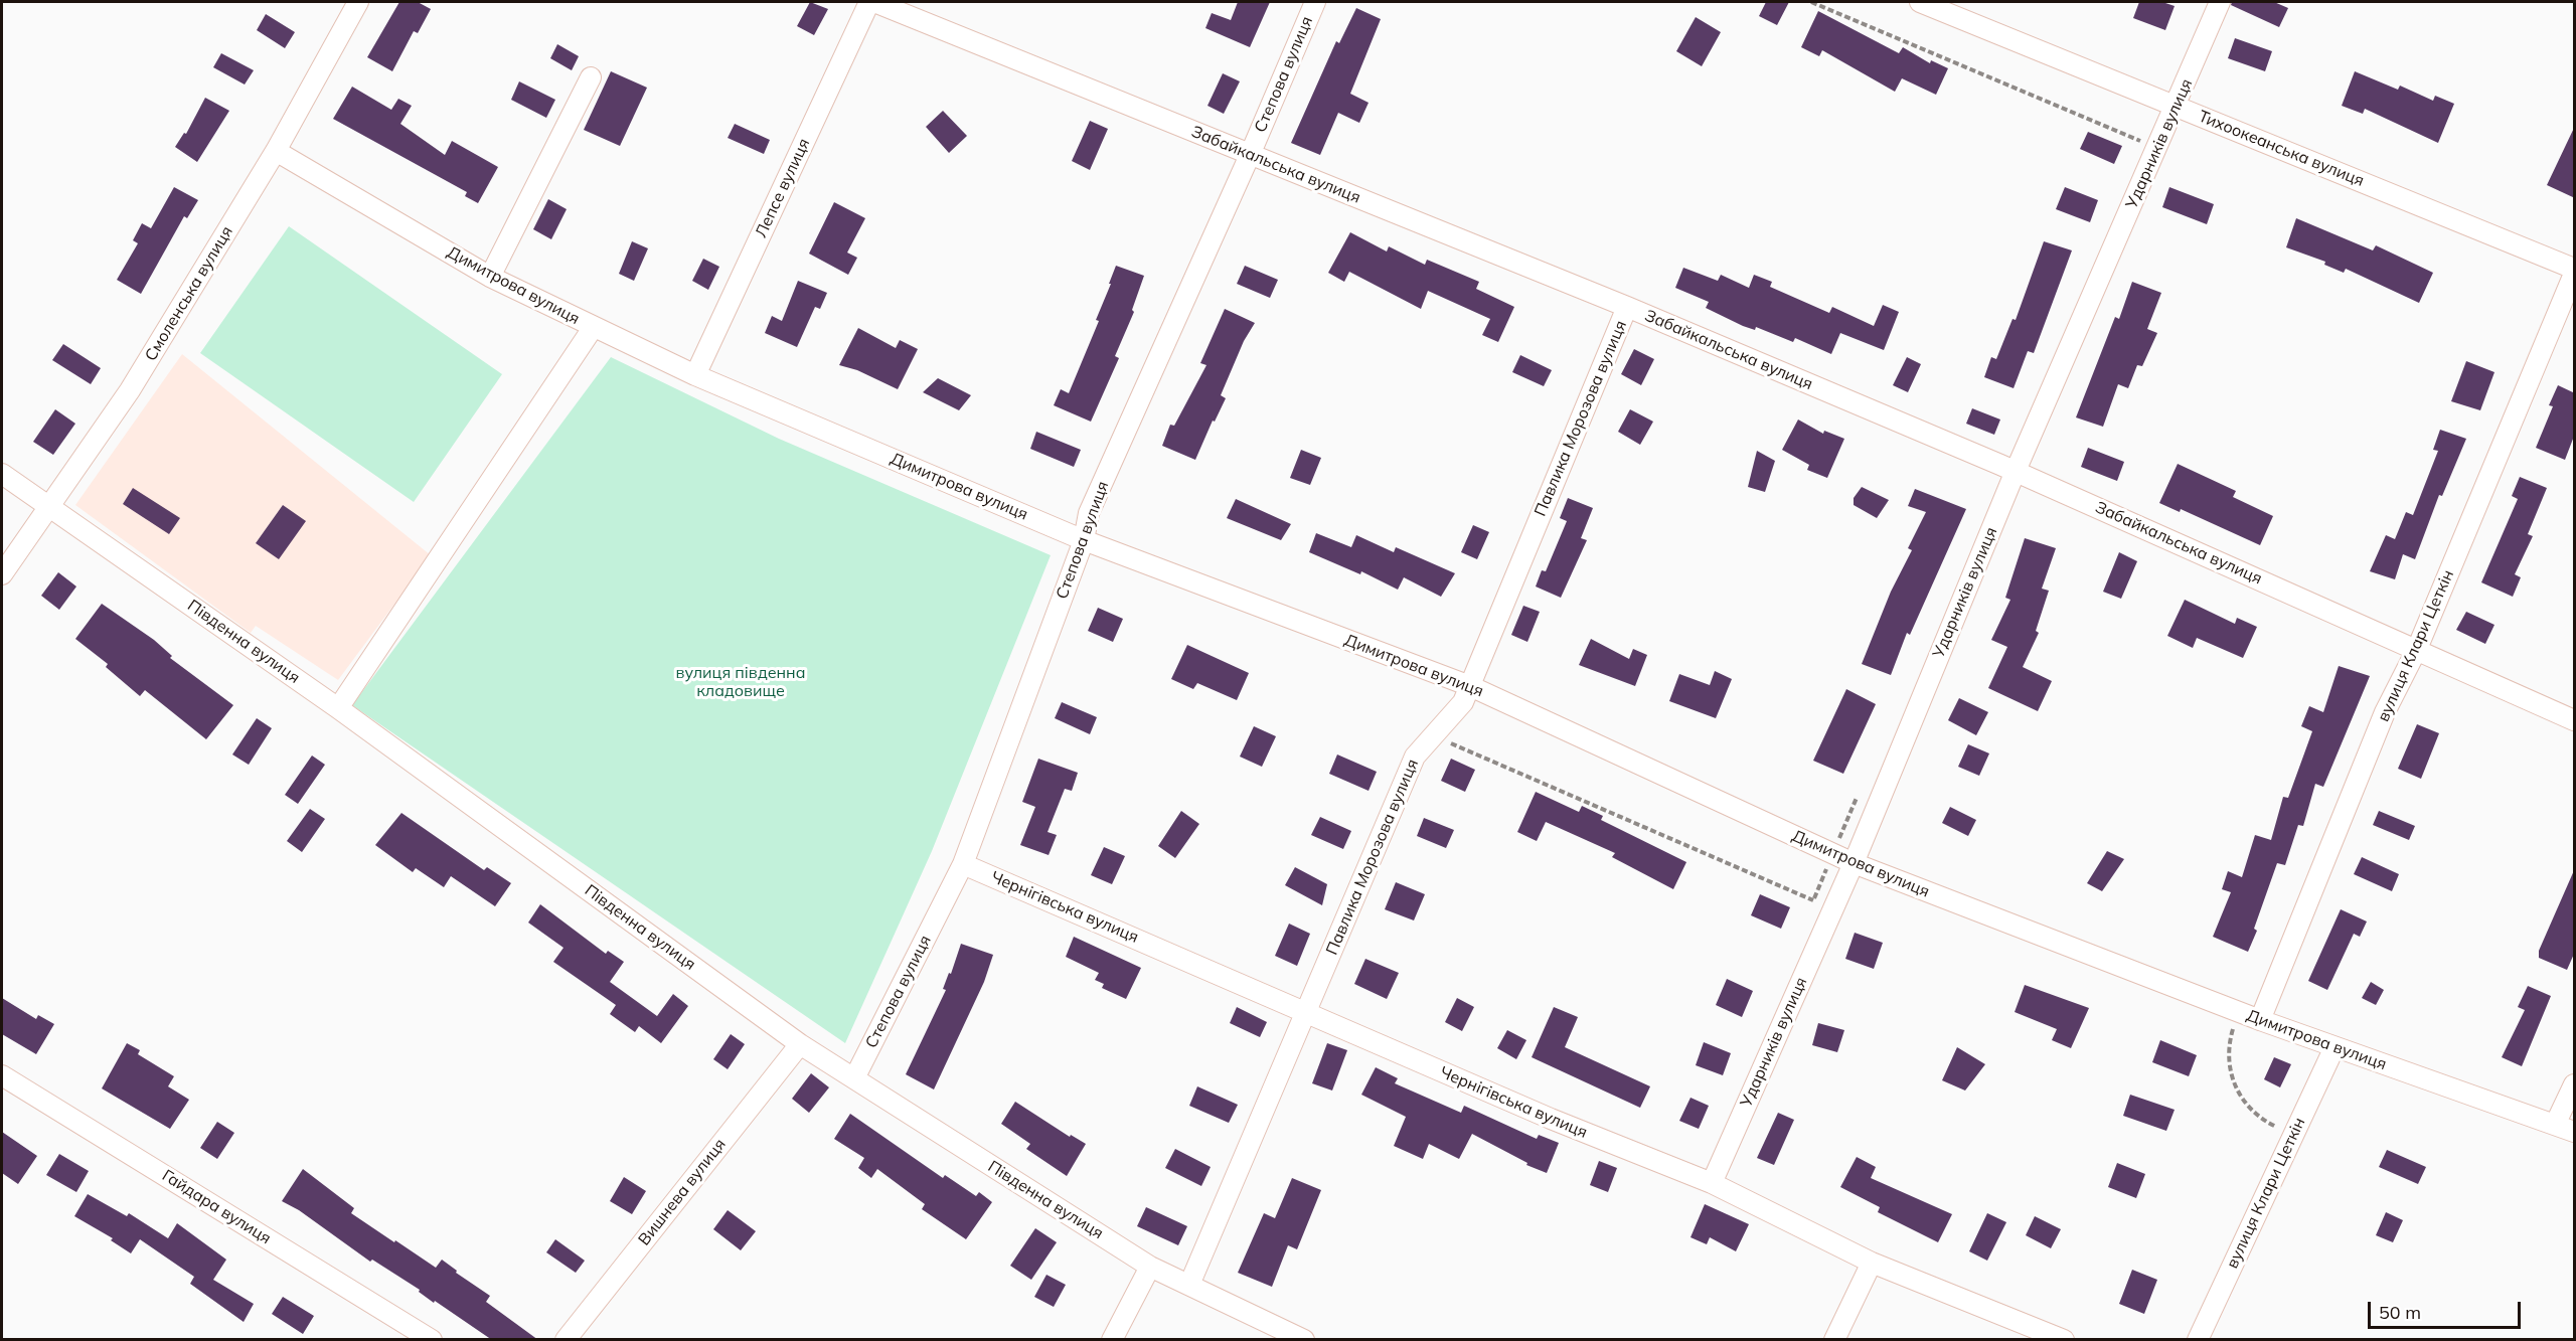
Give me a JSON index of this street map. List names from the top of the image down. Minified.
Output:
{"streets":{"street":["Степова вулиця","Ударників вулиця","Тихоокеанська вулиця","Забайкальська вулиця","Лепсе вулиця","Димитрова вулиця","Смоленська вулиця","Павлика Морозова вулиця","Південна вулиця","вулиця Клари Цеткін","Чернігівська вулиця","Вишнева вулиця","Гайдара вулиця"]},"crossings":[["Степова вулиця","Забайкальська вулиця"],["Степова вулиця","Димитрова вулиця"],["Степова вулиця","Південна вулиця"],["Степова вулиця","Чернігівська вулиця"],["Ударників вулиця","Тихоокеанська вулиця"],["Ударників вулиця","Забайкальська вулиця"],["Ударників вулиця","Димитрова вулиця"],["Ударників вулиця","Чернігівська вулиця"],["Забайкальська вулиця","Лепсе вулиця"],["Забайкальська вулиця","Павлика Морозова вулиця"],["Забайкальська вулиця","вулиця Клари Цеткін"],["Лепсе вулиця","Димитрова вулиця"],["Димитрова вулиця","Смоленська вулиця"],["Димитрова вулиця","Павлика Морозова вулиця"],["Димитрова вулиця","вулиця Клари Цеткін"],["Смоленська вулиця","Південна вулиця"],["Павлика Морозова вулиця","Південна вулиця"],["Павлика Морозова вулиця","Чернігівська вулиця"],["Південна вулиця","Вишнева вулиця"]],"parks":["вулиця південна кладовище"],"scale_bar":"50 m"}
